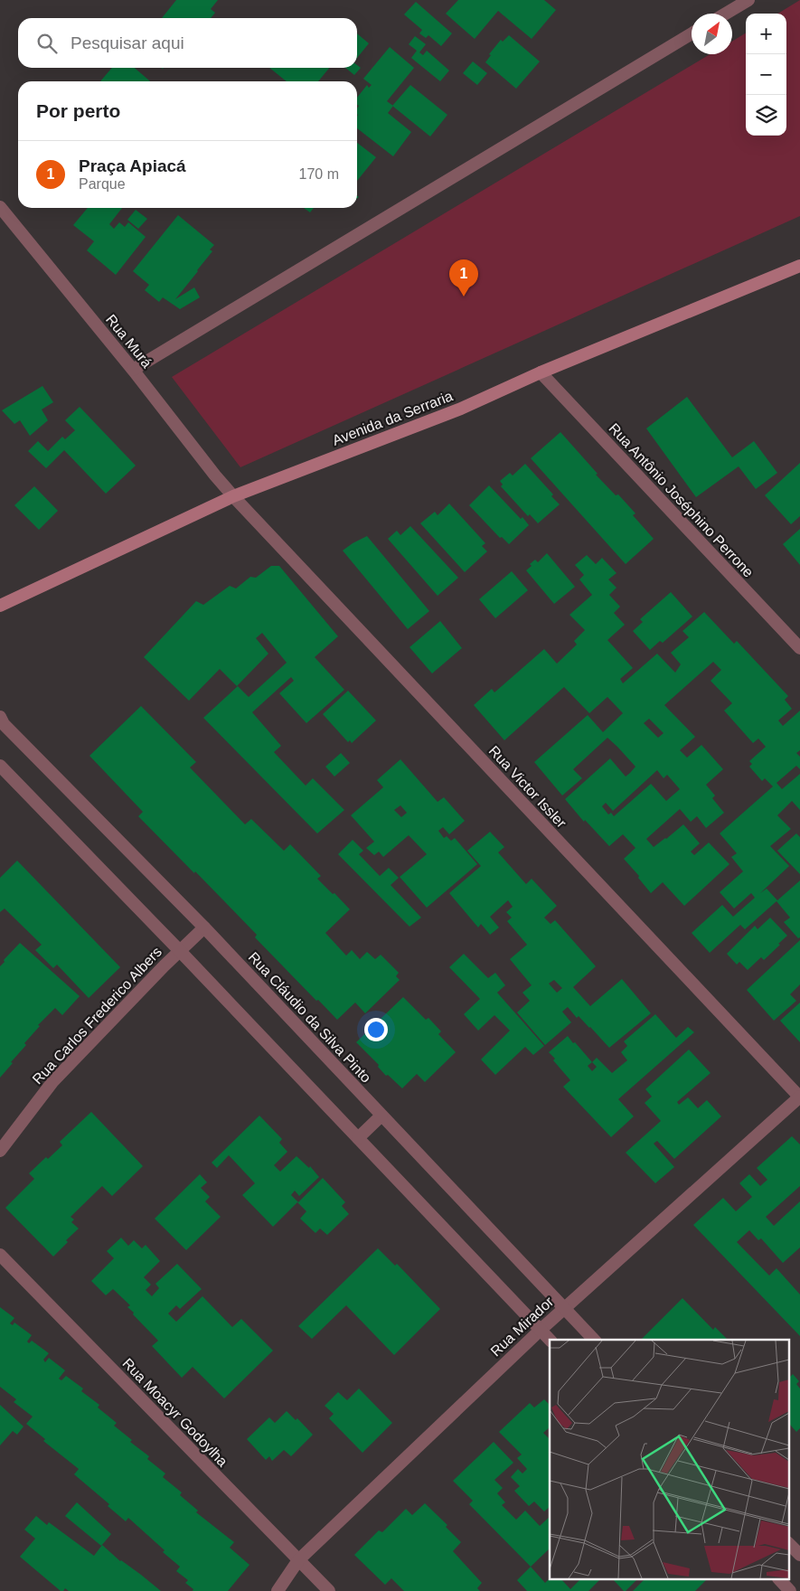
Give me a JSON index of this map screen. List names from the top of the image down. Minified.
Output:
{"streets":{"main road":["Avenida da Serraria"],"street":["Rua Murá","Rua Antônio Joséphino Perrone","Rua Victor Issler","Rua Carlos Frederico Albers","Rua Cláudio da Silva Pinto","Rua Mirador","Rua Moacyr Godoylha"]},"crossings":[["Rua Murá","Avenida da Serraria"],["Rua Murá","Rua Victor Issler"],["Avenida da Serraria","Rua Antônio Joséphino Perrone"],["Avenida da Serraria","Rua Victor Issler"],["Rua Victor Issler","Rua Mirador"],["Rua Carlos Frederico Albers","Rua Cláudio da Silva Pinto"],["Rua Cláudio da Silva Pinto","Rua Mirador"],["Rua Mirador","Rua Moacyr Godoylha"]],"north":"top right","page":{"map_buttons":["+","−"],"search":"Pesquisar aqui","heading":"Por perto","list":[{"mark":"1","name":"Praça Apiacá","note":"Parque","value":"170 m"}],"pins":"1"}}
